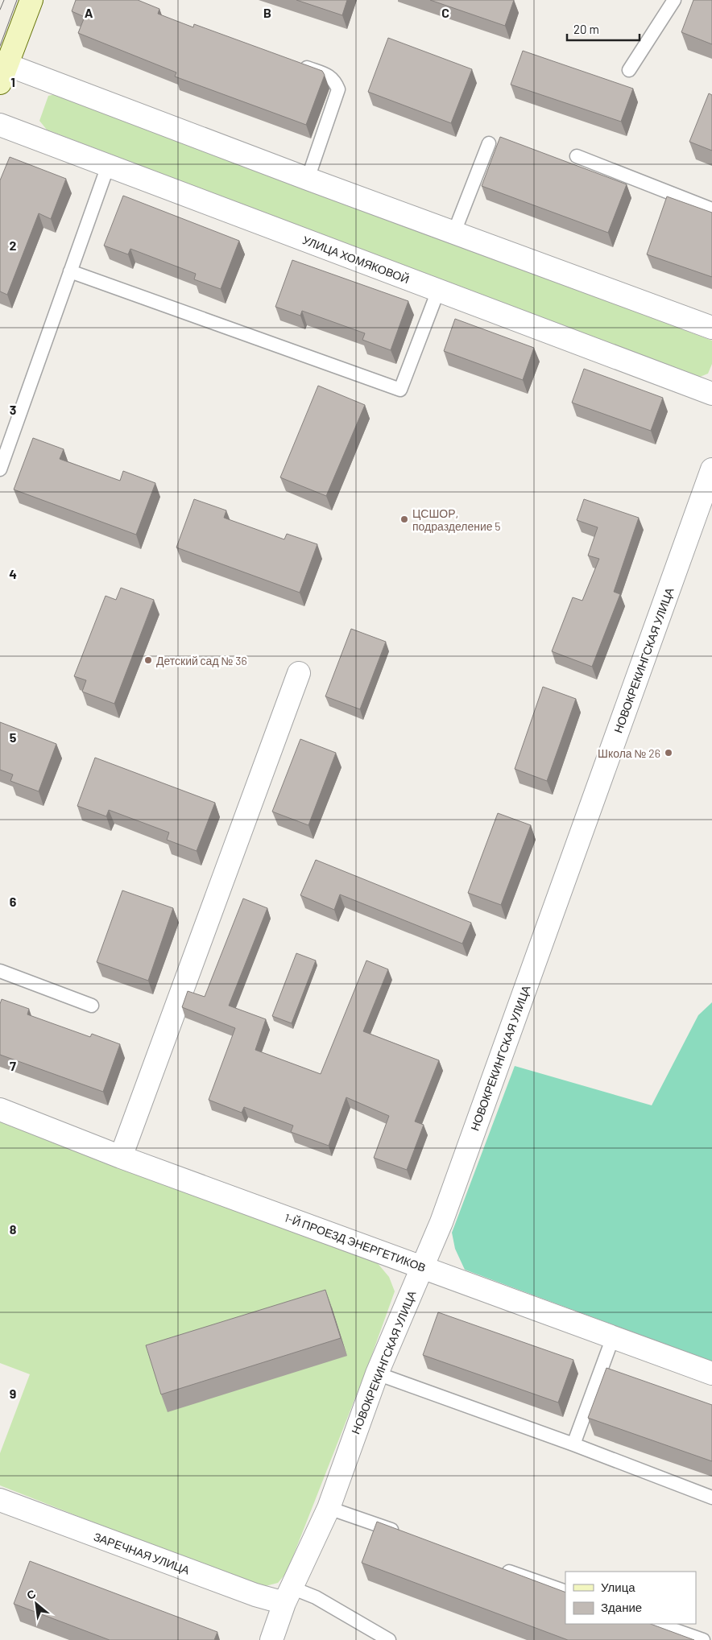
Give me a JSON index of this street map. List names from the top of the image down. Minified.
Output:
{"streets":{"street":["УЛИЦА ХОМЯКОВОЙ","НОВОКРЕКИНГСКАЯ УЛИЦА","1-Й ПРОЕЗД ЭНЕРГЕТИКОВ","ЗАРЕЧНАЯ УЛИЦА"]},"crossings":[["НОВОКРЕКИНГСКАЯ УЛИЦА","1-Й ПРОЕЗД ЭНЕРГЕТИКОВ"],["НОВОКРЕКИНГСКАЯ УЛИЦА","ЗАРЕЧНАЯ УЛИЦА"]],"places":["ЦСШОР, подразделение 5","Детский сад № 36","Школа № 26"],"legend":["Улица","Здание"],"scale_bar":"20 m","north":"top left","grid":{"columns":["A","B","C"],"rows":["1","2","3","4","5","6","7","8","9"]}}
